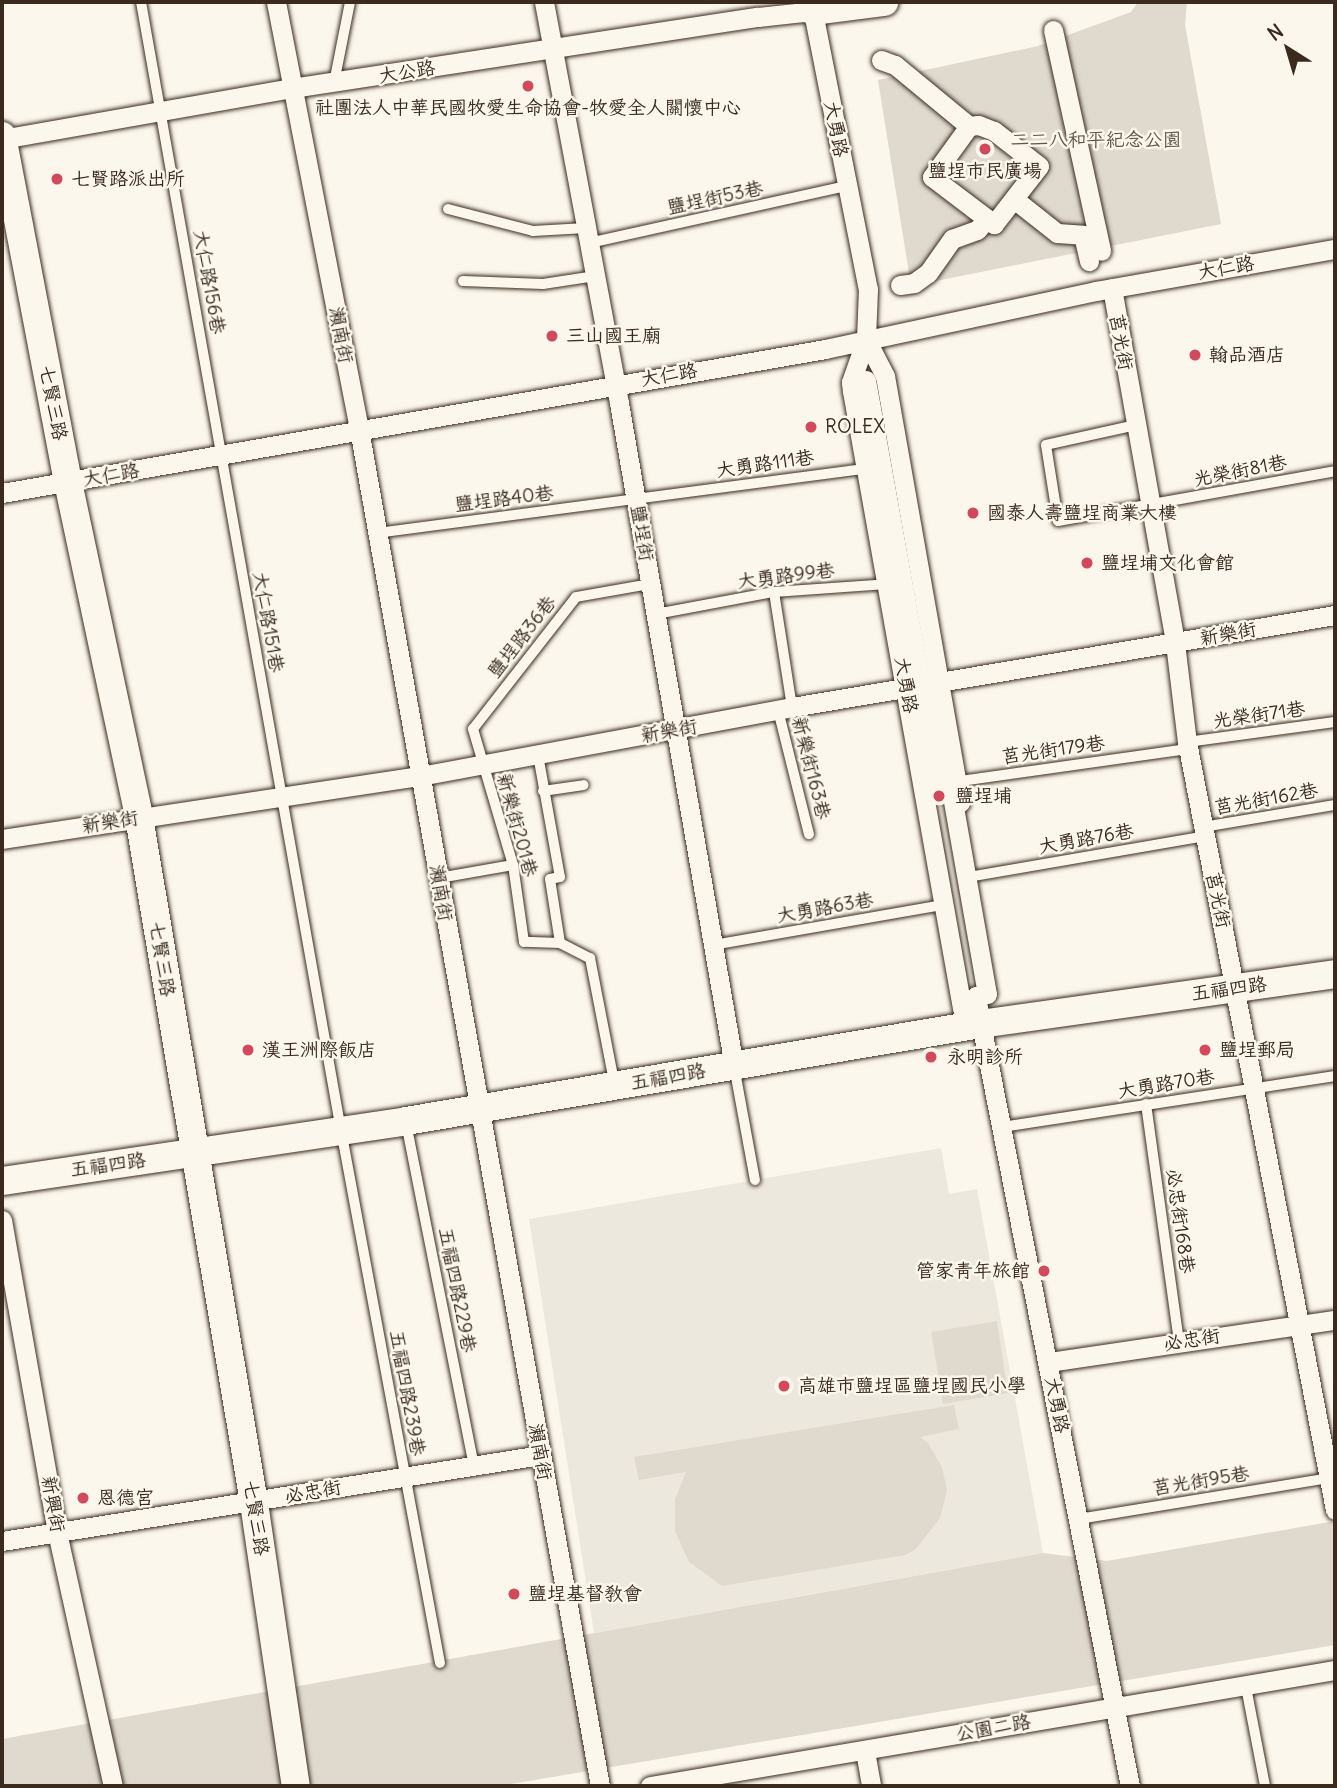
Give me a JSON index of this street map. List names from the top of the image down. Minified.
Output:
{"streets":{"street":["大公路","大勇路","大仁路","瀨南街","莒光街","七賢三路","鹽埕街","新樂街","五福四路","必忠街","新興街","公園二路"],"lane":["鹽埕街53巷","大仁路156巷","大勇路111巷","光榮街81巷","鹽埕路40巷","大勇路99巷","大仁路151巷","鹽埕路36巷","光榮街71巷","莒光街179巷","新樂街163巷","莒光街162巷","新樂街201巷","大勇路76巷","大勇路63巷","大勇路70巷","必忠街168巷","五福四路229巷","五福四路239巷","莒光街95巷"]},"crossings":[["大公路","大勇路"],["大公路","大仁路156巷"],["大公路","瀨南街"],["大公路","七賢三路"],["大公路","鹽埕街"],["大勇路","鹽埕街53巷"],["大勇路","大仁路"],["大勇路","大勇路111巷"],["大勇路","大勇路99巷"],["大勇路","新樂街"],["大勇路","莒光街179巷"],["大勇路","大勇路76巷"],["大勇路","大勇路63巷"],["大勇路","五福四路"],["大勇路","大勇路70巷"],["大勇路","必忠街"],["大勇路","莒光街95巷"],["大勇路","公園二路"],["鹽埕街53巷","鹽埕街"],["大仁路","大仁路156巷"],["大仁路","瀨南街"],["大仁路","莒光街"],["大仁路","七賢三路"],["大仁路","鹽埕街"],["大仁路","大仁路151巷"],["大仁路156巷","大仁路151巷"],["瀨南街","鹽埕路40巷"],["瀨南街","新樂街"],["瀨南街","五福四路"],["瀨南街","必忠街"],["莒光街","光榮街81巷"],["莒光街","新樂街"],["莒光街","光榮街71巷"],["莒光街","莒光街179巷"],["莒光街","莒光街162巷"],["莒光街","大勇路76巷"],["莒光街","五福四路"],["莒光街","大勇路70巷"],["莒光街","必忠街"],["莒光街","莒光街95巷"],["七賢三路","新樂街"],["七賢三路","五福四路"],["七賢三路","必忠街"],["大勇路111巷","鹽埕路40巷"],["大勇路111巷","鹽埕街"],["鹽埕路40巷","鹽埕街"],["鹽埕街","大勇路99巷"],["鹽埕街","新樂街"],["鹽埕街","鹽埕路36巷"],["鹽埕街","大勇路63巷"],["鹽埕街","五福四路"],["大勇路99巷","新樂街163巷"],["大仁路151巷","新樂街"],["大仁路151巷","五福四路"],["大仁路151巷","五福四路239巷"],["新樂街","鹽埕路36巷"],["新樂街","新樂街163巷"],["新樂街","新樂街201巷"],["鹽埕路36巷","新樂街201巷"],["光榮街71巷","莒光街179巷"],["莒光街162巷","大勇路76巷"],["五福四路","五福四路229巷"],["五福四路","五福四路239巷"],["大勇路70巷","必忠街168巷"],["必忠街168巷","必忠街"],["五福四路229巷","必忠街"],["必忠街","五福四路239巷"],["必忠街","新興街"]],"parks":["二二八和平紀念公園"],"places":["社團法人中華民國牧愛生命協會-牧愛全人關懷中心","鹽埕市民廣場","七賢路派出所","三山國王廟","翰品酒店","ROLEX","國泰人壽鹽埕商業大樓","鹽埕埔文化會館","鹽埕埔","漢王洲際飯店","鹽埕郵局","永明診所","管家青年旅館","高雄市鹽埕區鹽埕國民小學","恩德宮","鹽埕基督教會"],"north":"top left"}
